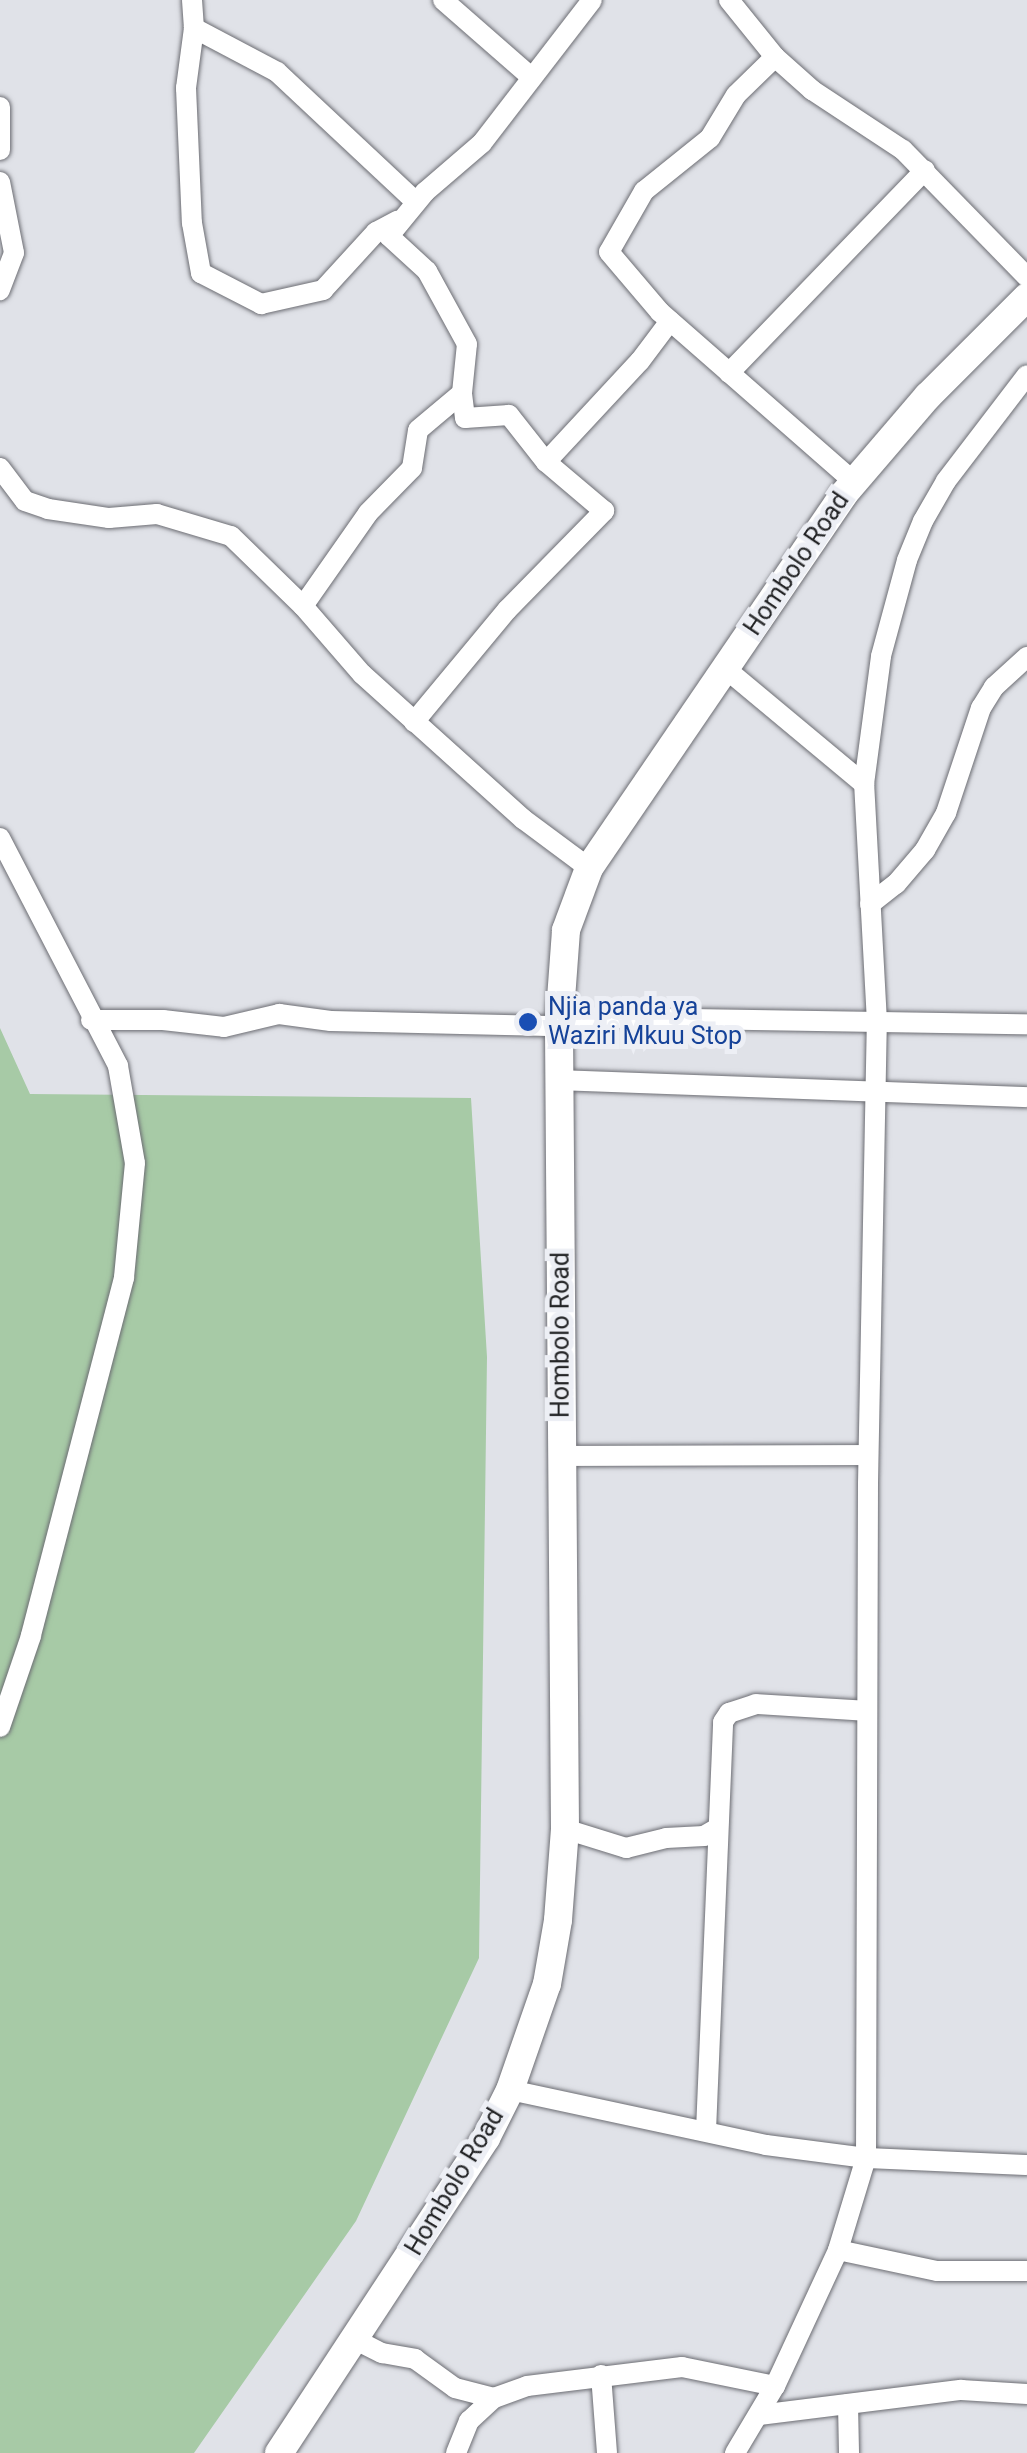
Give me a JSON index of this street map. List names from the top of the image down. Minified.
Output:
{"streets":{"street":["Hombolo Road"]},"places":["Njia panda ya Waziri Mkuu Stop"]}
